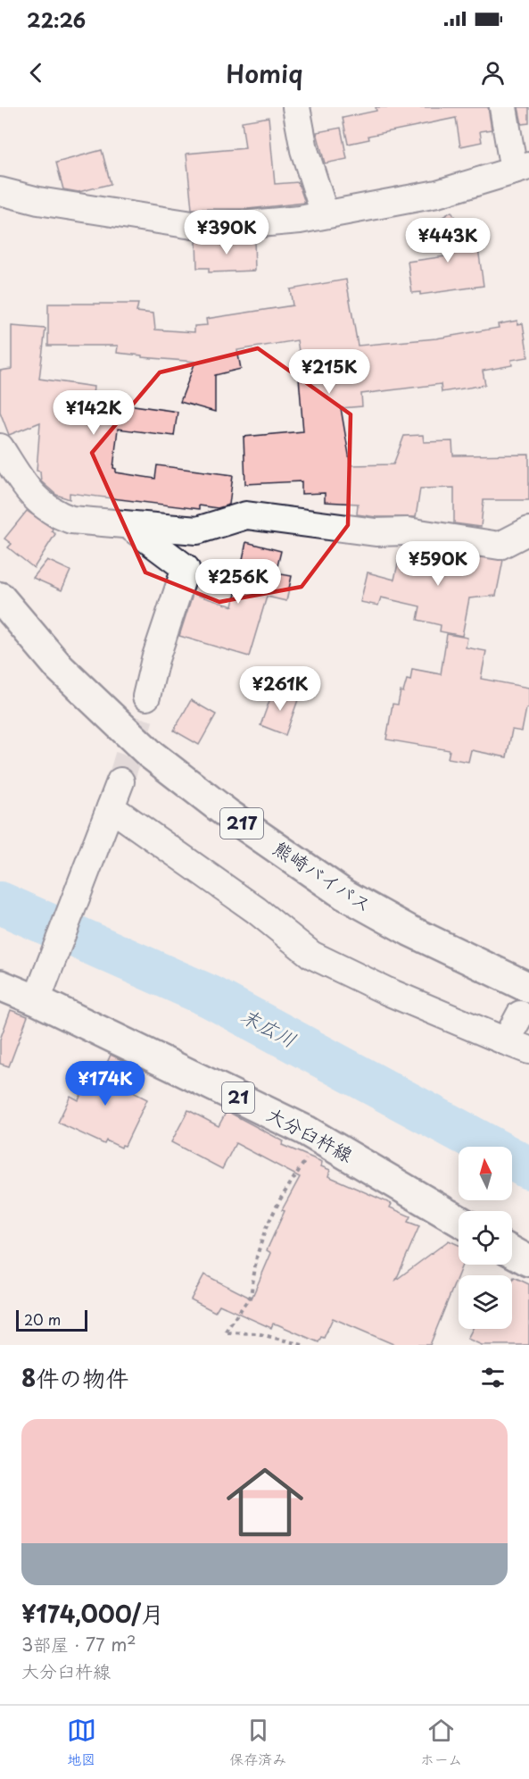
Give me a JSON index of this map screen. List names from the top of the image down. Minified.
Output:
{"streets":{"main road":["217","熊崎バイパス","21","大分臼杵線"]},"water":["末広川"],"scale_bar":"20 m","north":"top","page":{"status":"22:26","header":"Homiq","price":["¥390K","¥443K","¥215K","¥142K","¥590K","¥256K","¥261K","¥174K"],"scale":"20 m","heading":"8件の物件","list":[{"name":"¥174,000/月","note":"3部屋 · 77 m² · 大分臼杵線"}],"tabs":["地図","保存済み","ホーム"]}}
